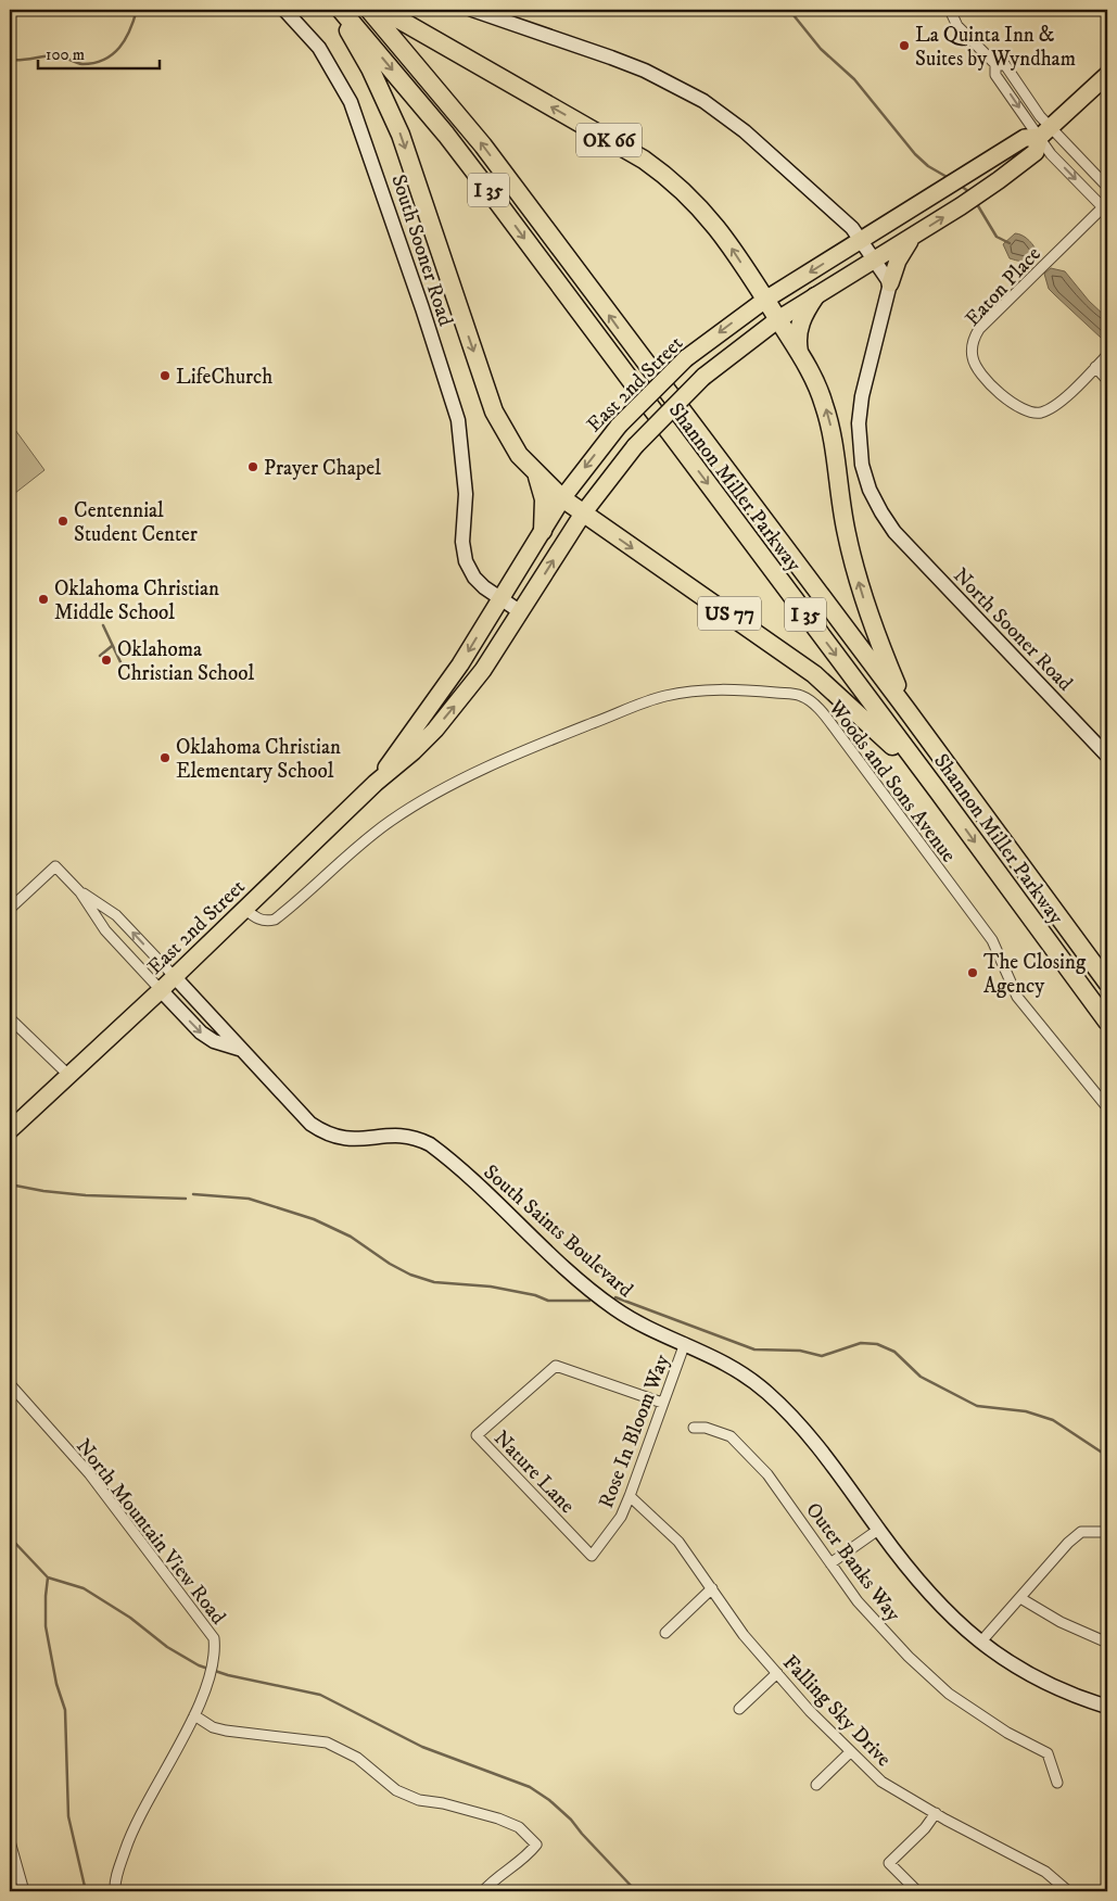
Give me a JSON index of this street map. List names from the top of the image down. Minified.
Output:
{"streets":{"highway":["OK 66","I 35","Shannon Miller Parkway","US 77"],"main road":["East 2nd Street"],"street":["South Sooner Road","Eaton Place","North Sooner Road","Woods and Sons Avenue","South Saints Boulevard","Rose In Bloom Way","Nature Lane","North Mountain View Road","Outer Banks Way","Falling Sky Drive"]},"crossings":[["OK 66","East 2nd Street"],["South Sooner Road","East 2nd Street"],["East 2nd Street","US 77"],["East 2nd Street","Woods and Sons Avenue"],["East 2nd Street","South Saints Boulevard"],["Shannon Miller Parkway","US 77"],["South Saints Boulevard","Rose In Bloom Way"],["Rose In Bloom Way","Nature Lane"],["Rose In Bloom Way","Falling Sky Drive"]],"places":["La Quinta Inn & Suites by Wyndham","LifeChurch","Prayer Chapel","Centennial Student Center","Oklahoma Christian Middle School","Oklahoma Christian School","Oklahoma Christian Elementary School","The Closing Agency"],"scale_bar":"100 m"}
